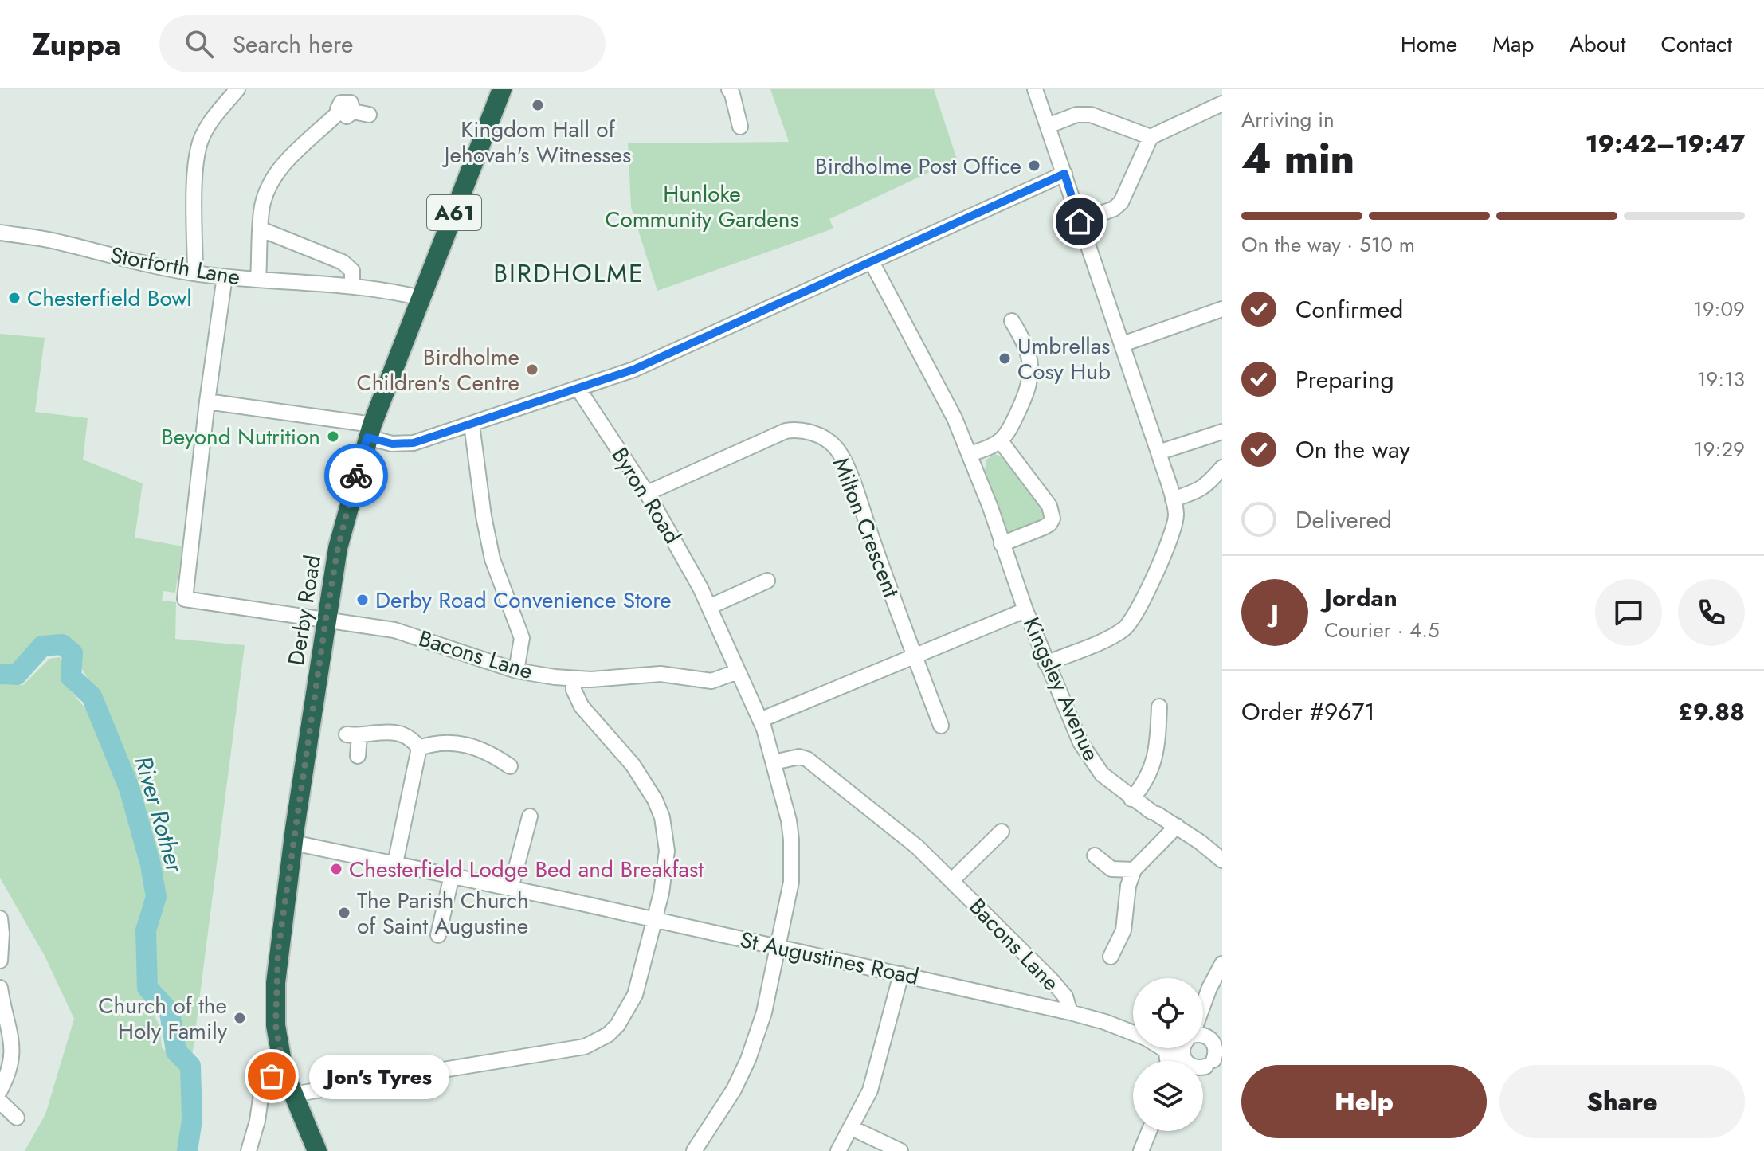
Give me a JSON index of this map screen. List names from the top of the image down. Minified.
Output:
{"streets":{"highway":["A61","Derby Road"],"street":["Storforth Lane","Byron Road","Milton Crescent","Bacons Lane","Kingsley Avenue","St Augustines Road"]},"crossings":[["A61","Derby Road"],["Storforth Lane","Derby Road"],["Byron Road","Milton Crescent"],["Byron Road","Bacons Lane"],["Byron Road","St Augustines Road"],["Derby Road","Bacons Lane"],["Derby Road","St Augustines Road"],["Bacons Lane","St Augustines Road"]],"districts":["BIRDHOLME"],"water":["River Rother"],"parks":["Hunloke Community Gardens"],"places":["Kingdom Hall of Jehovah's Witnesses","Birdholme Post Office","Chesterfield Bowl","Umbrellas Cosy Hub","Birdholme Children's Centre","Beyond Nutrition","Derby Road Convenience Store","Chesterfield Lodge Bed and Breakfast","The Parish Church of Saint Augustine","Church of the Holy Family","Jon's Tyres"],"page":{"header":"Zuppa","search":"Search here","nav":["Home","Map","About","Contact"],"heading":["4 min","Arriving in","19:42–19:47"],"panel":["Jordan","Courier · 4.5","Order #9671","£9.88"],"bar":"On the way · 510 m","list":[["Confirmed","19:09"],["Preparing","19:13"],["On the way","19:29"],"Delivered"],"round":"J","buttons":["Help","Share"],"bubble":"Jon's Tyres"}}
